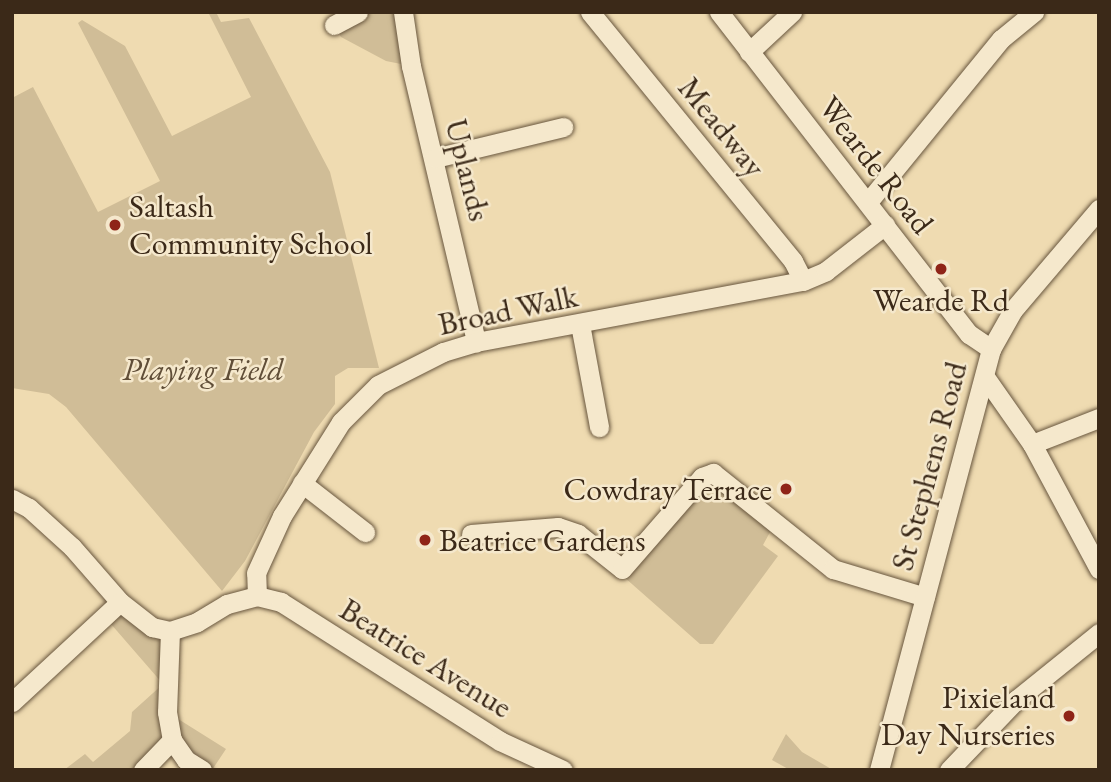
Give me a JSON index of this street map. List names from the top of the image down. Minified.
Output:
{"streets":{"street":["Meadway","Wearde Road","Uplands","Broad Walk","St Stephens Road","Beatrice Avenue"]},"crossings":[["Meadway","Broad Walk"],["Wearde Road","Broad Walk"],["Wearde Road","St Stephens Road"],["Uplands","Broad Walk"],["Broad Walk","Beatrice Avenue"]],"parks":["Playing Field"],"places":["Saltash Community School","Wearde Rd","Cowdray Terrace","Beatrice Gardens","Pixieland Day Nurseries"]}
